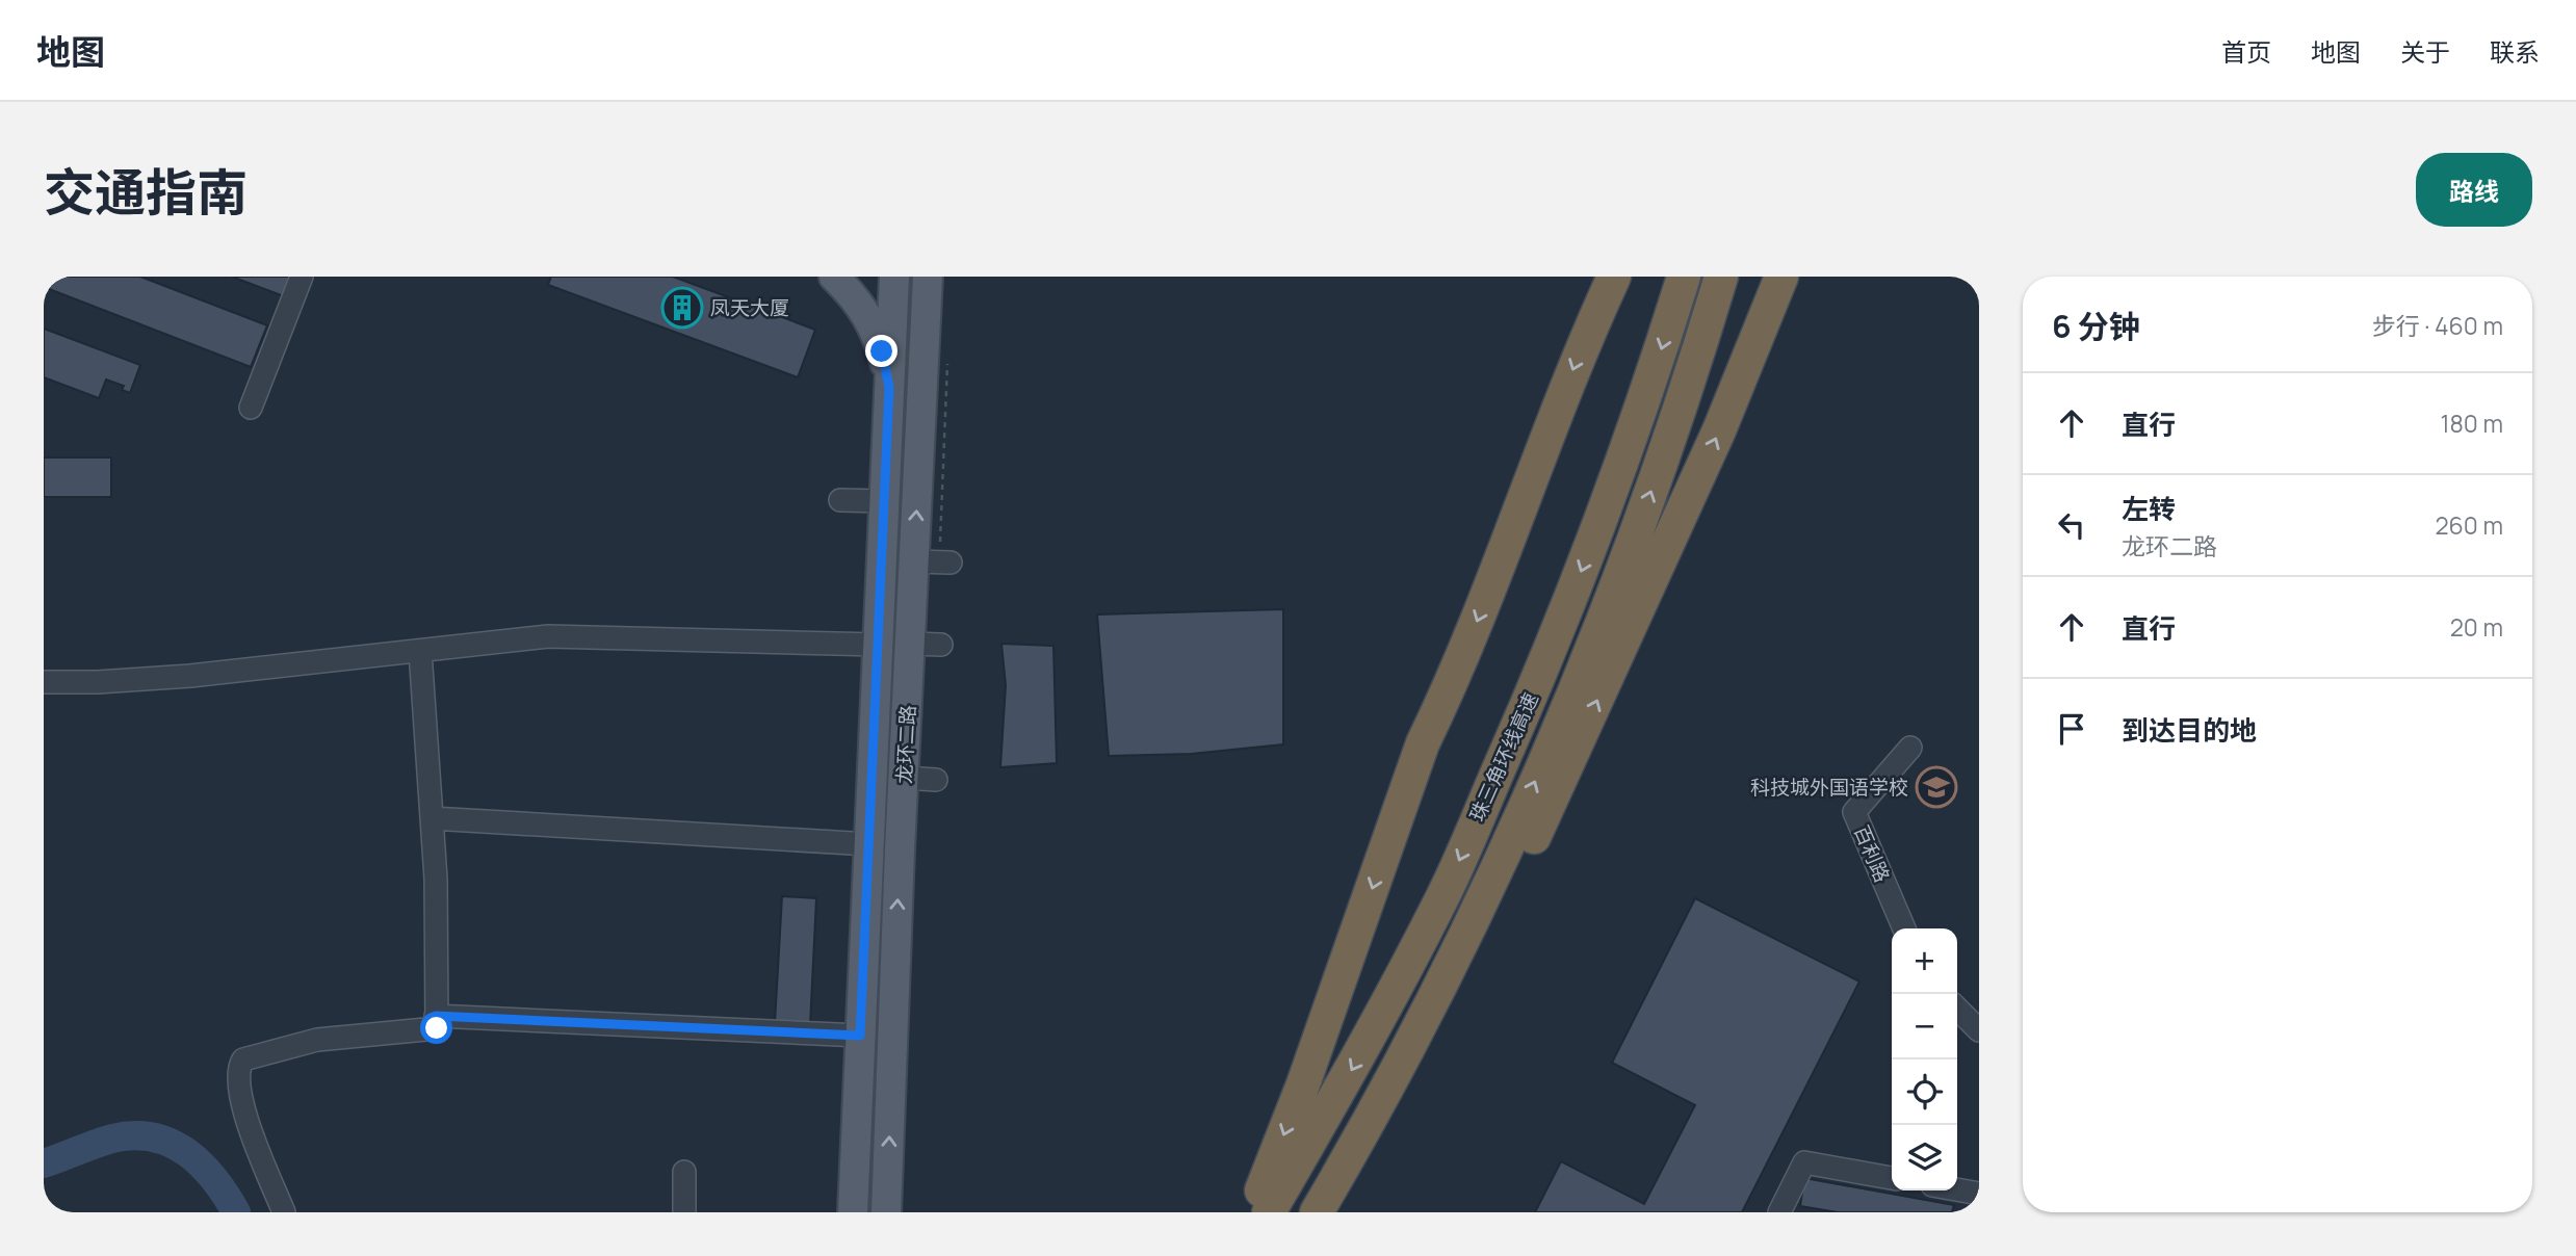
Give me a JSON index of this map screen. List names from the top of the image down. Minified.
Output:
{"streets":{"highway":["珠三角环线高速"],"main road":["龙环二路"],"street":["百利路"]},"places":{"building":["凤天大厦"],"school or university":["科技城外国语学校"]},"page":{"header":"地图","nav":["首页","地图","关于","联系"],"title":"交通指南","buttons":"路线","heading":["6 分钟","步行 · 460 m"],"list":[["直行","180 m"],["左转","龙环二路","260 m"],["直行","20 m"],"到达目的地"],"map_buttons":["+","−"]}}
